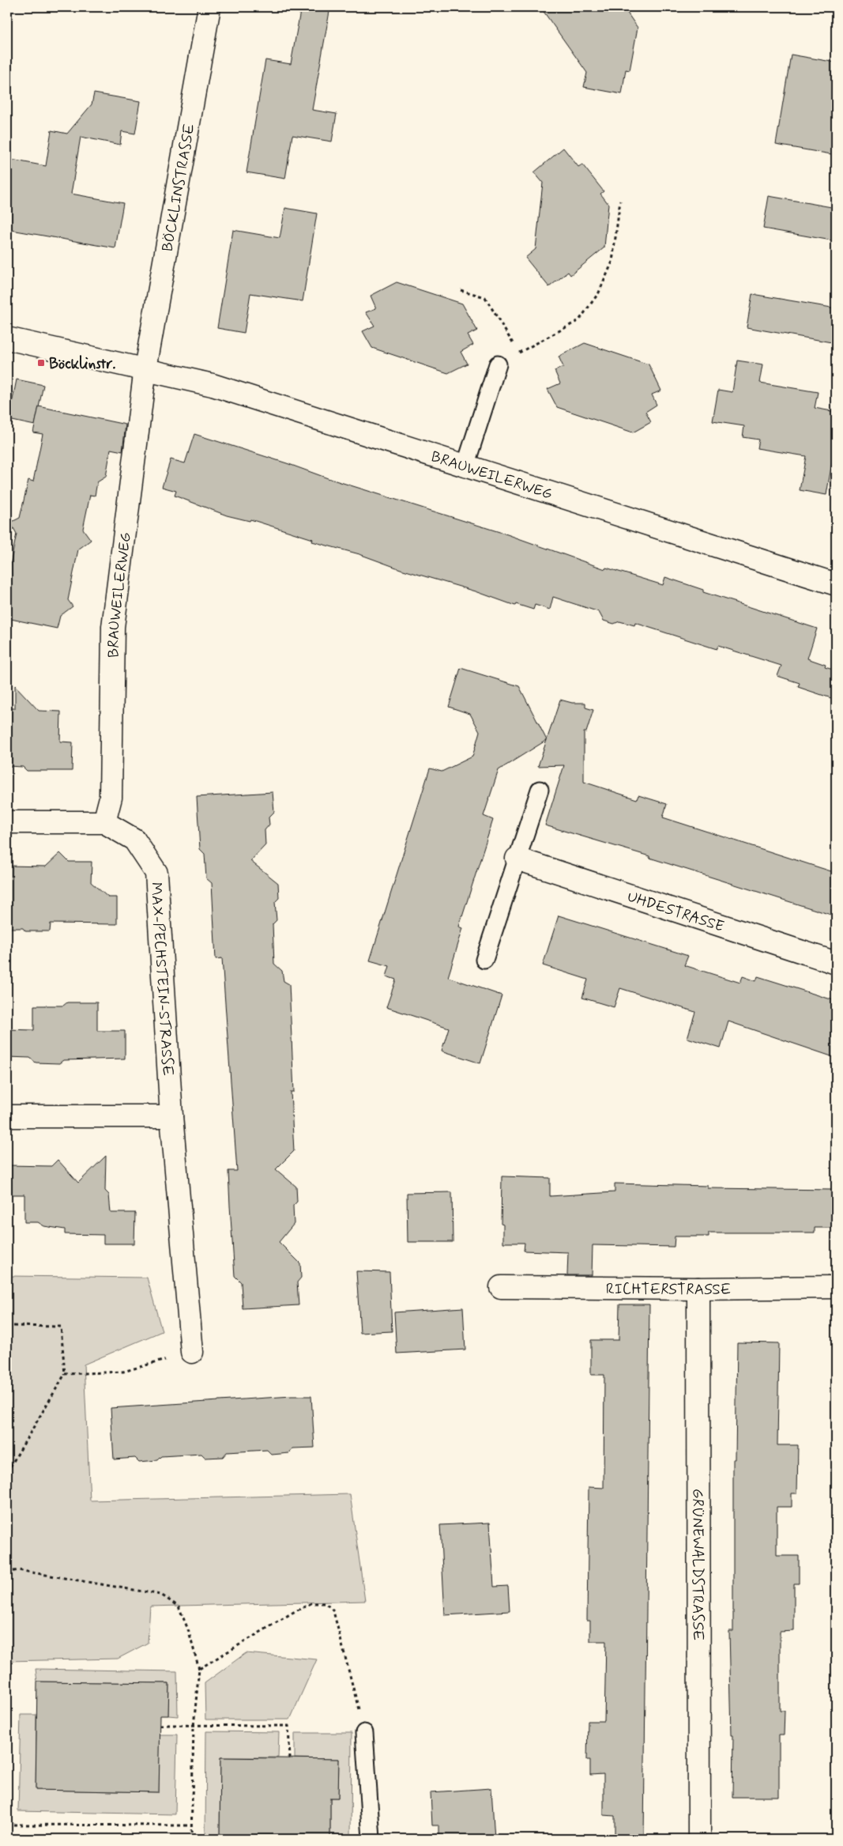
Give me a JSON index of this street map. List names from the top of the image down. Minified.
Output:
{"streets":{"street":["BÖCKLINSTRASSE","BRAUWEILERWEG","UHDESTRASSE","MAX-PECHSTEIN-STRASSE","RICHTERSTRASSE","GRÜNEWALDSTRASSE"]},"crossings":[["BÖCKLINSTRASSE","BRAUWEILERWEG"],["BRAUWEILERWEG","MAX-PECHSTEIN-STRASSE"],["RICHTERSTRASSE","GRÜNEWALDSTRASSE"]],"places":{"transit":["Böcklinstr."]}}
